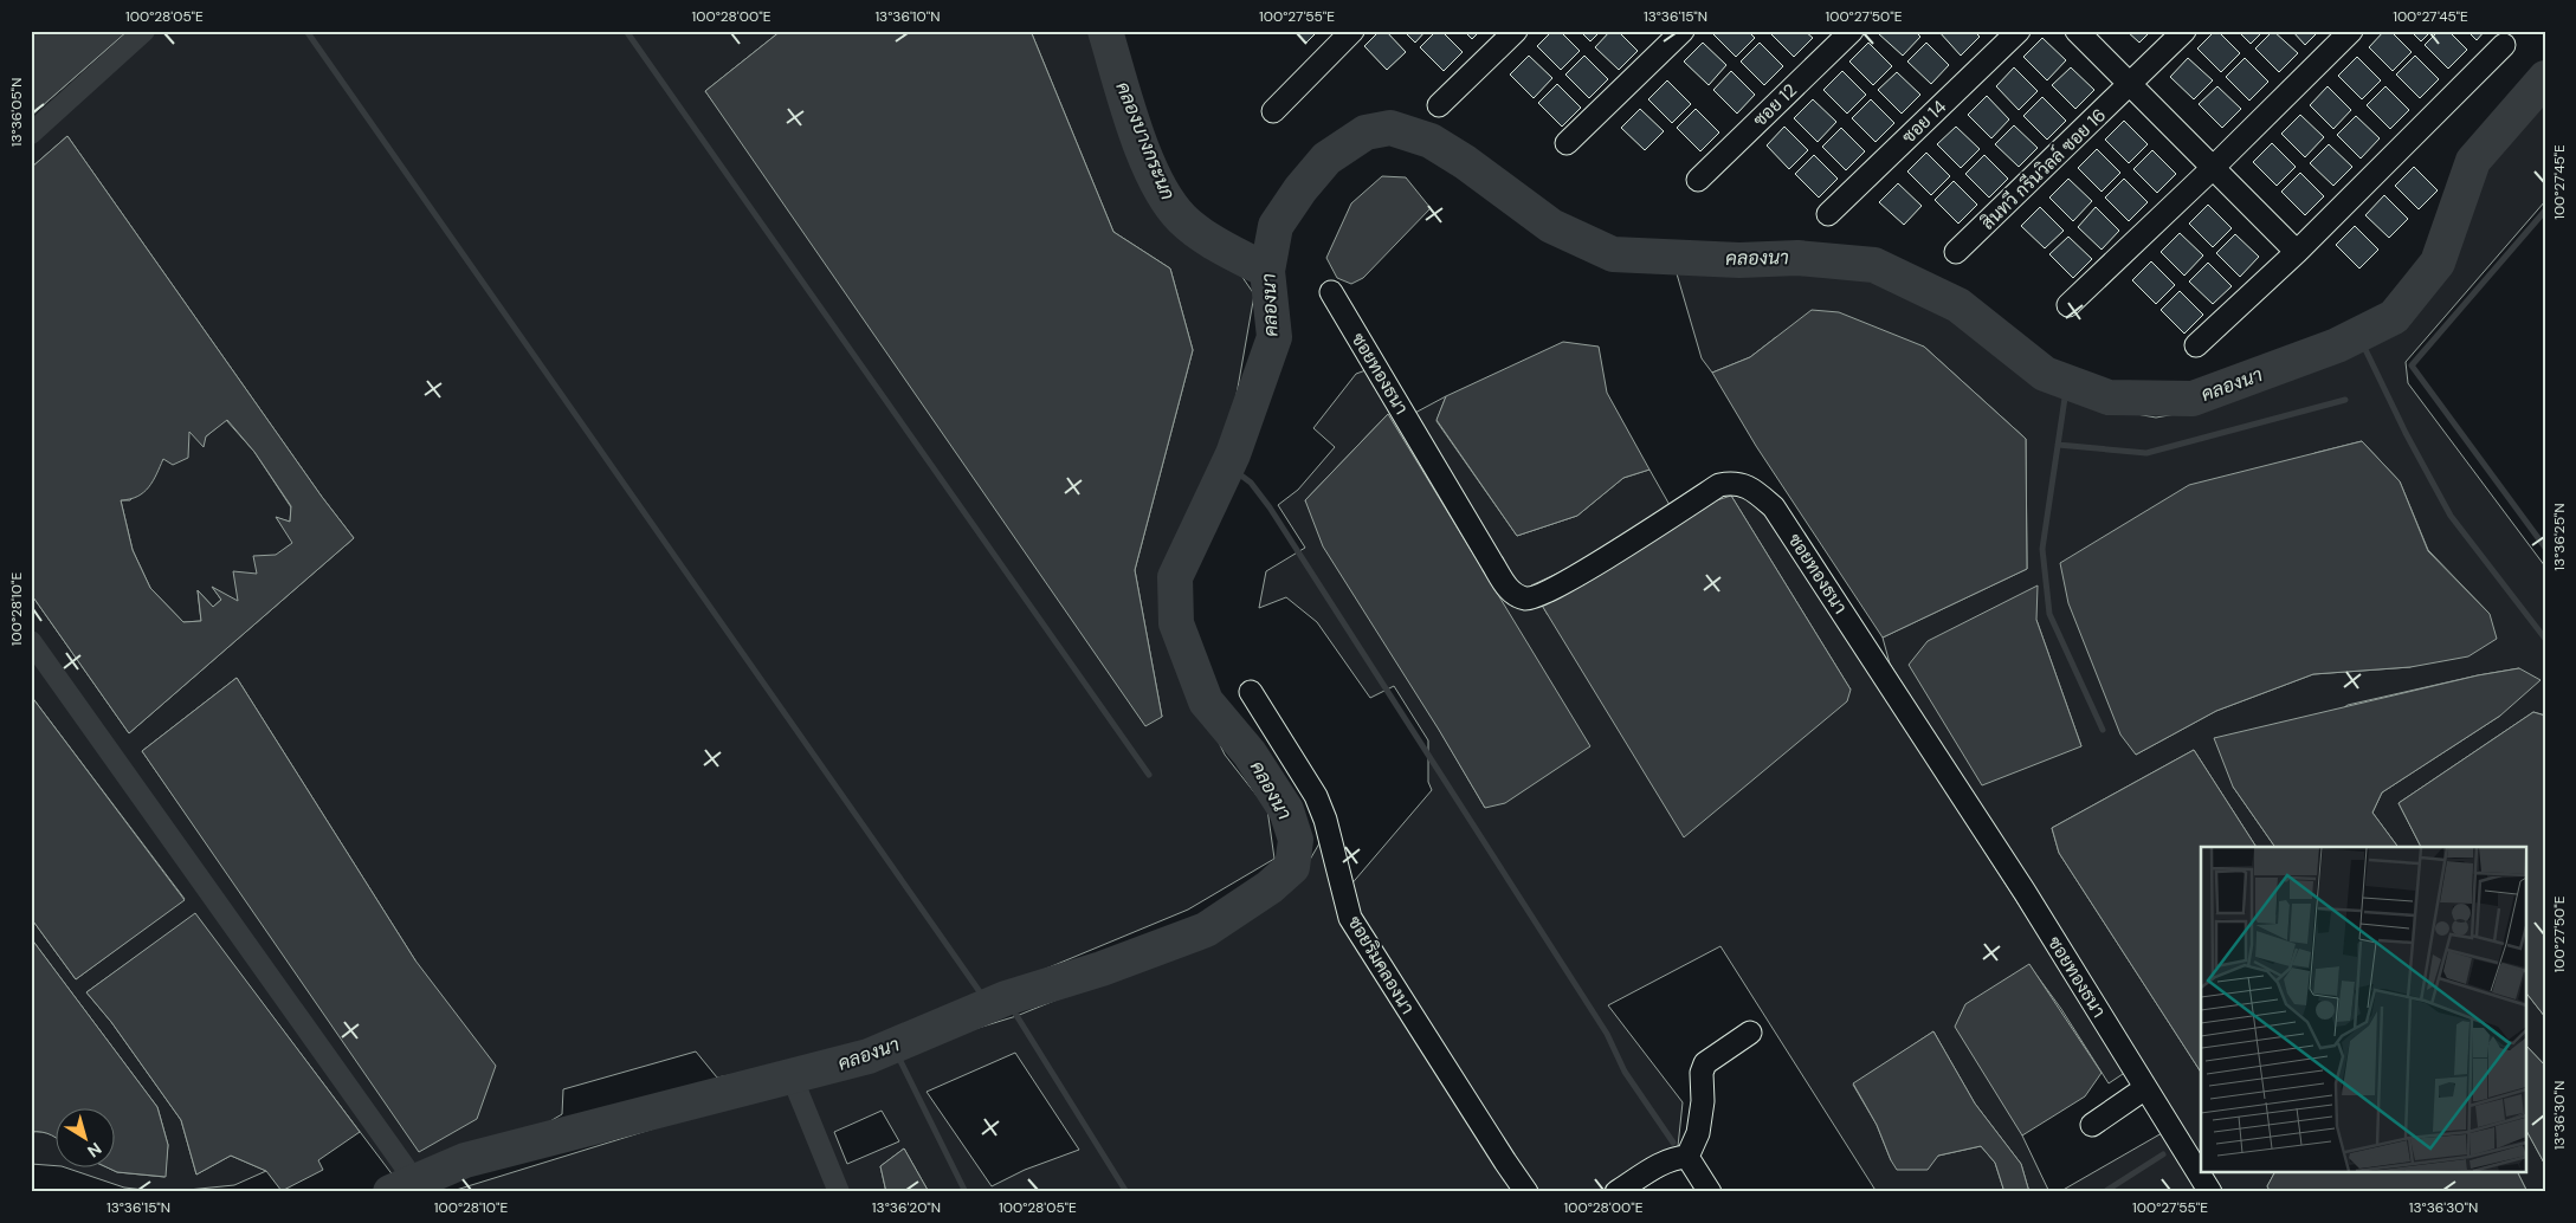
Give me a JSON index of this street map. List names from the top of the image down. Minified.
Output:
{"streets":{"street":["ซอย 12","ซอย 14","สินทวี กรีนวิลล์ ซอย 16","ซอยทองธนา","ซอยริมคลองนา"]},"water":["คลองบางกระนก","คลองนา"],"north":"bottom right","coordinates":["100°28'05\"E","100°28'00\"E","13°36'10\"N","100°27'55\"E","13°36'15\"N","100°27'50\"E","100°27'45\"E","13°36'05\"N","13°36'25\"N","100°28'10\"E","13°36'30\"N","13°36'20\"N"]}
